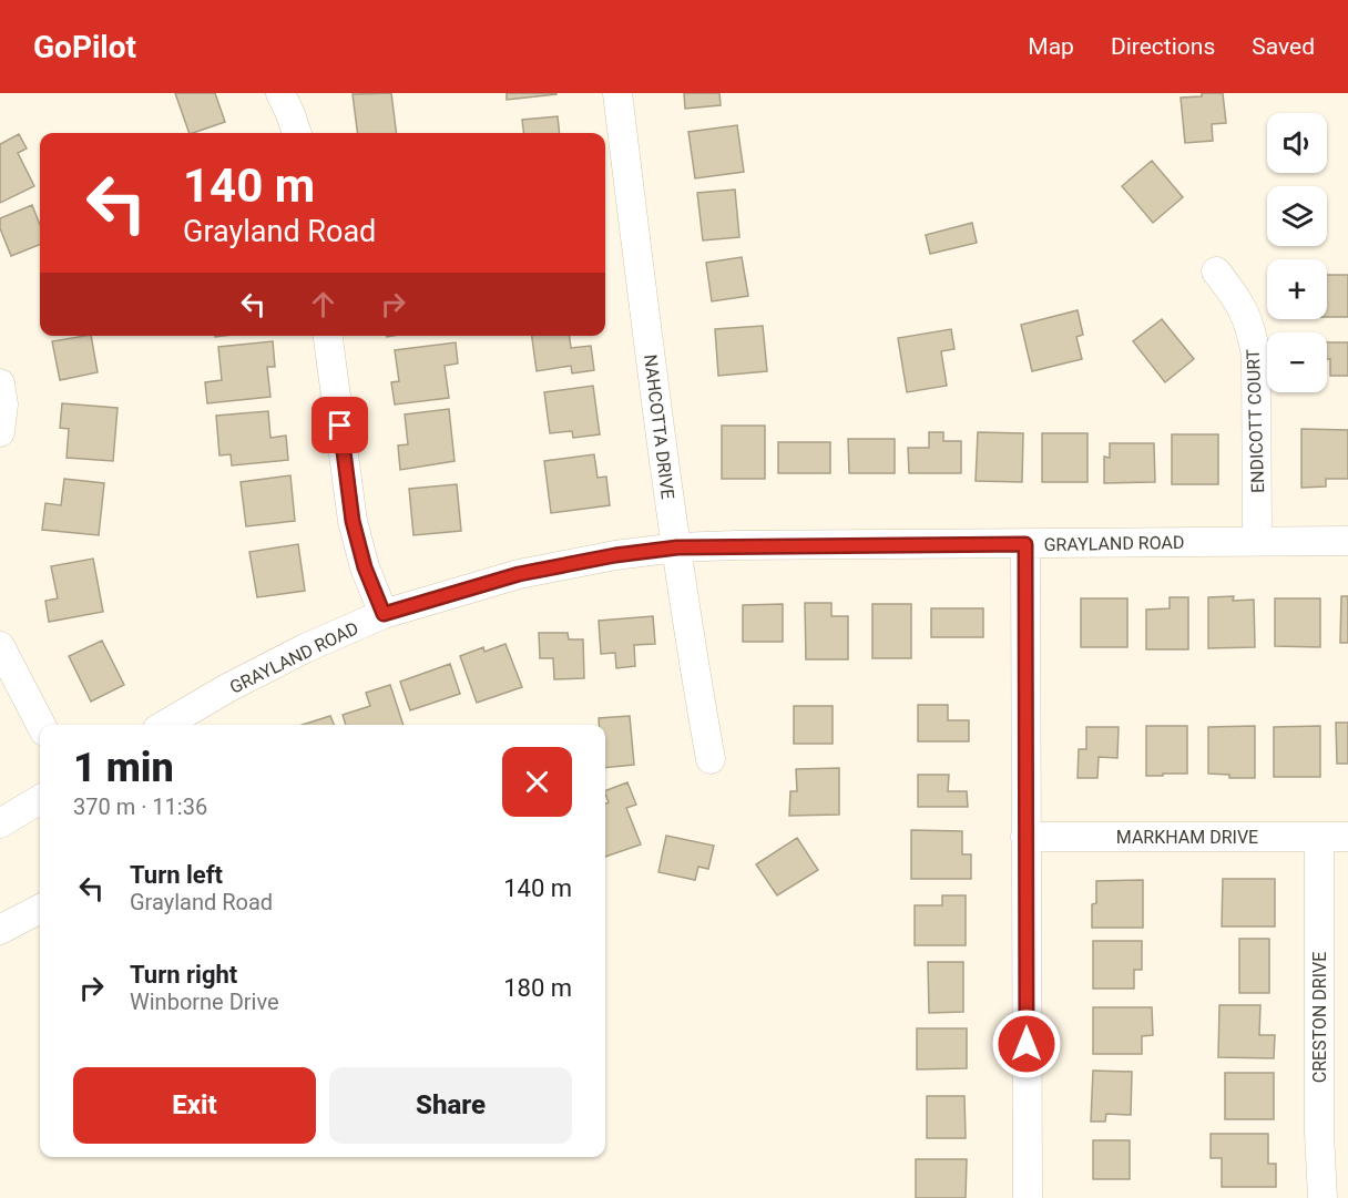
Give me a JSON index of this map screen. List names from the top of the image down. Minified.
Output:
{"streets":{"street":["ENDICOTT COURT","NAHCOTTA DRIVE","GRAYLAND ROAD","MARKHAM DRIVE","CRESTON DRIVE"]},"crossings":[["ENDICOTT COURT","GRAYLAND ROAD"],["NAHCOTTA DRIVE","GRAYLAND ROAD"],["MARKHAM DRIVE","CRESTON DRIVE"]],"page":{"header":"GoPilot","nav":["Map","Directions","Saved"],"map_buttons":["+","−"],"turn":["140 m","Grayland Road"],"heading":["1 min","370 m · 11:36"],"list":[{"name":"Turn left","note":"Grayland Road","value":"140 m"},{"name":"Turn right","note":"Winborne Drive","value":"180 m"}],"buttons":["Exit","Share"]}}
